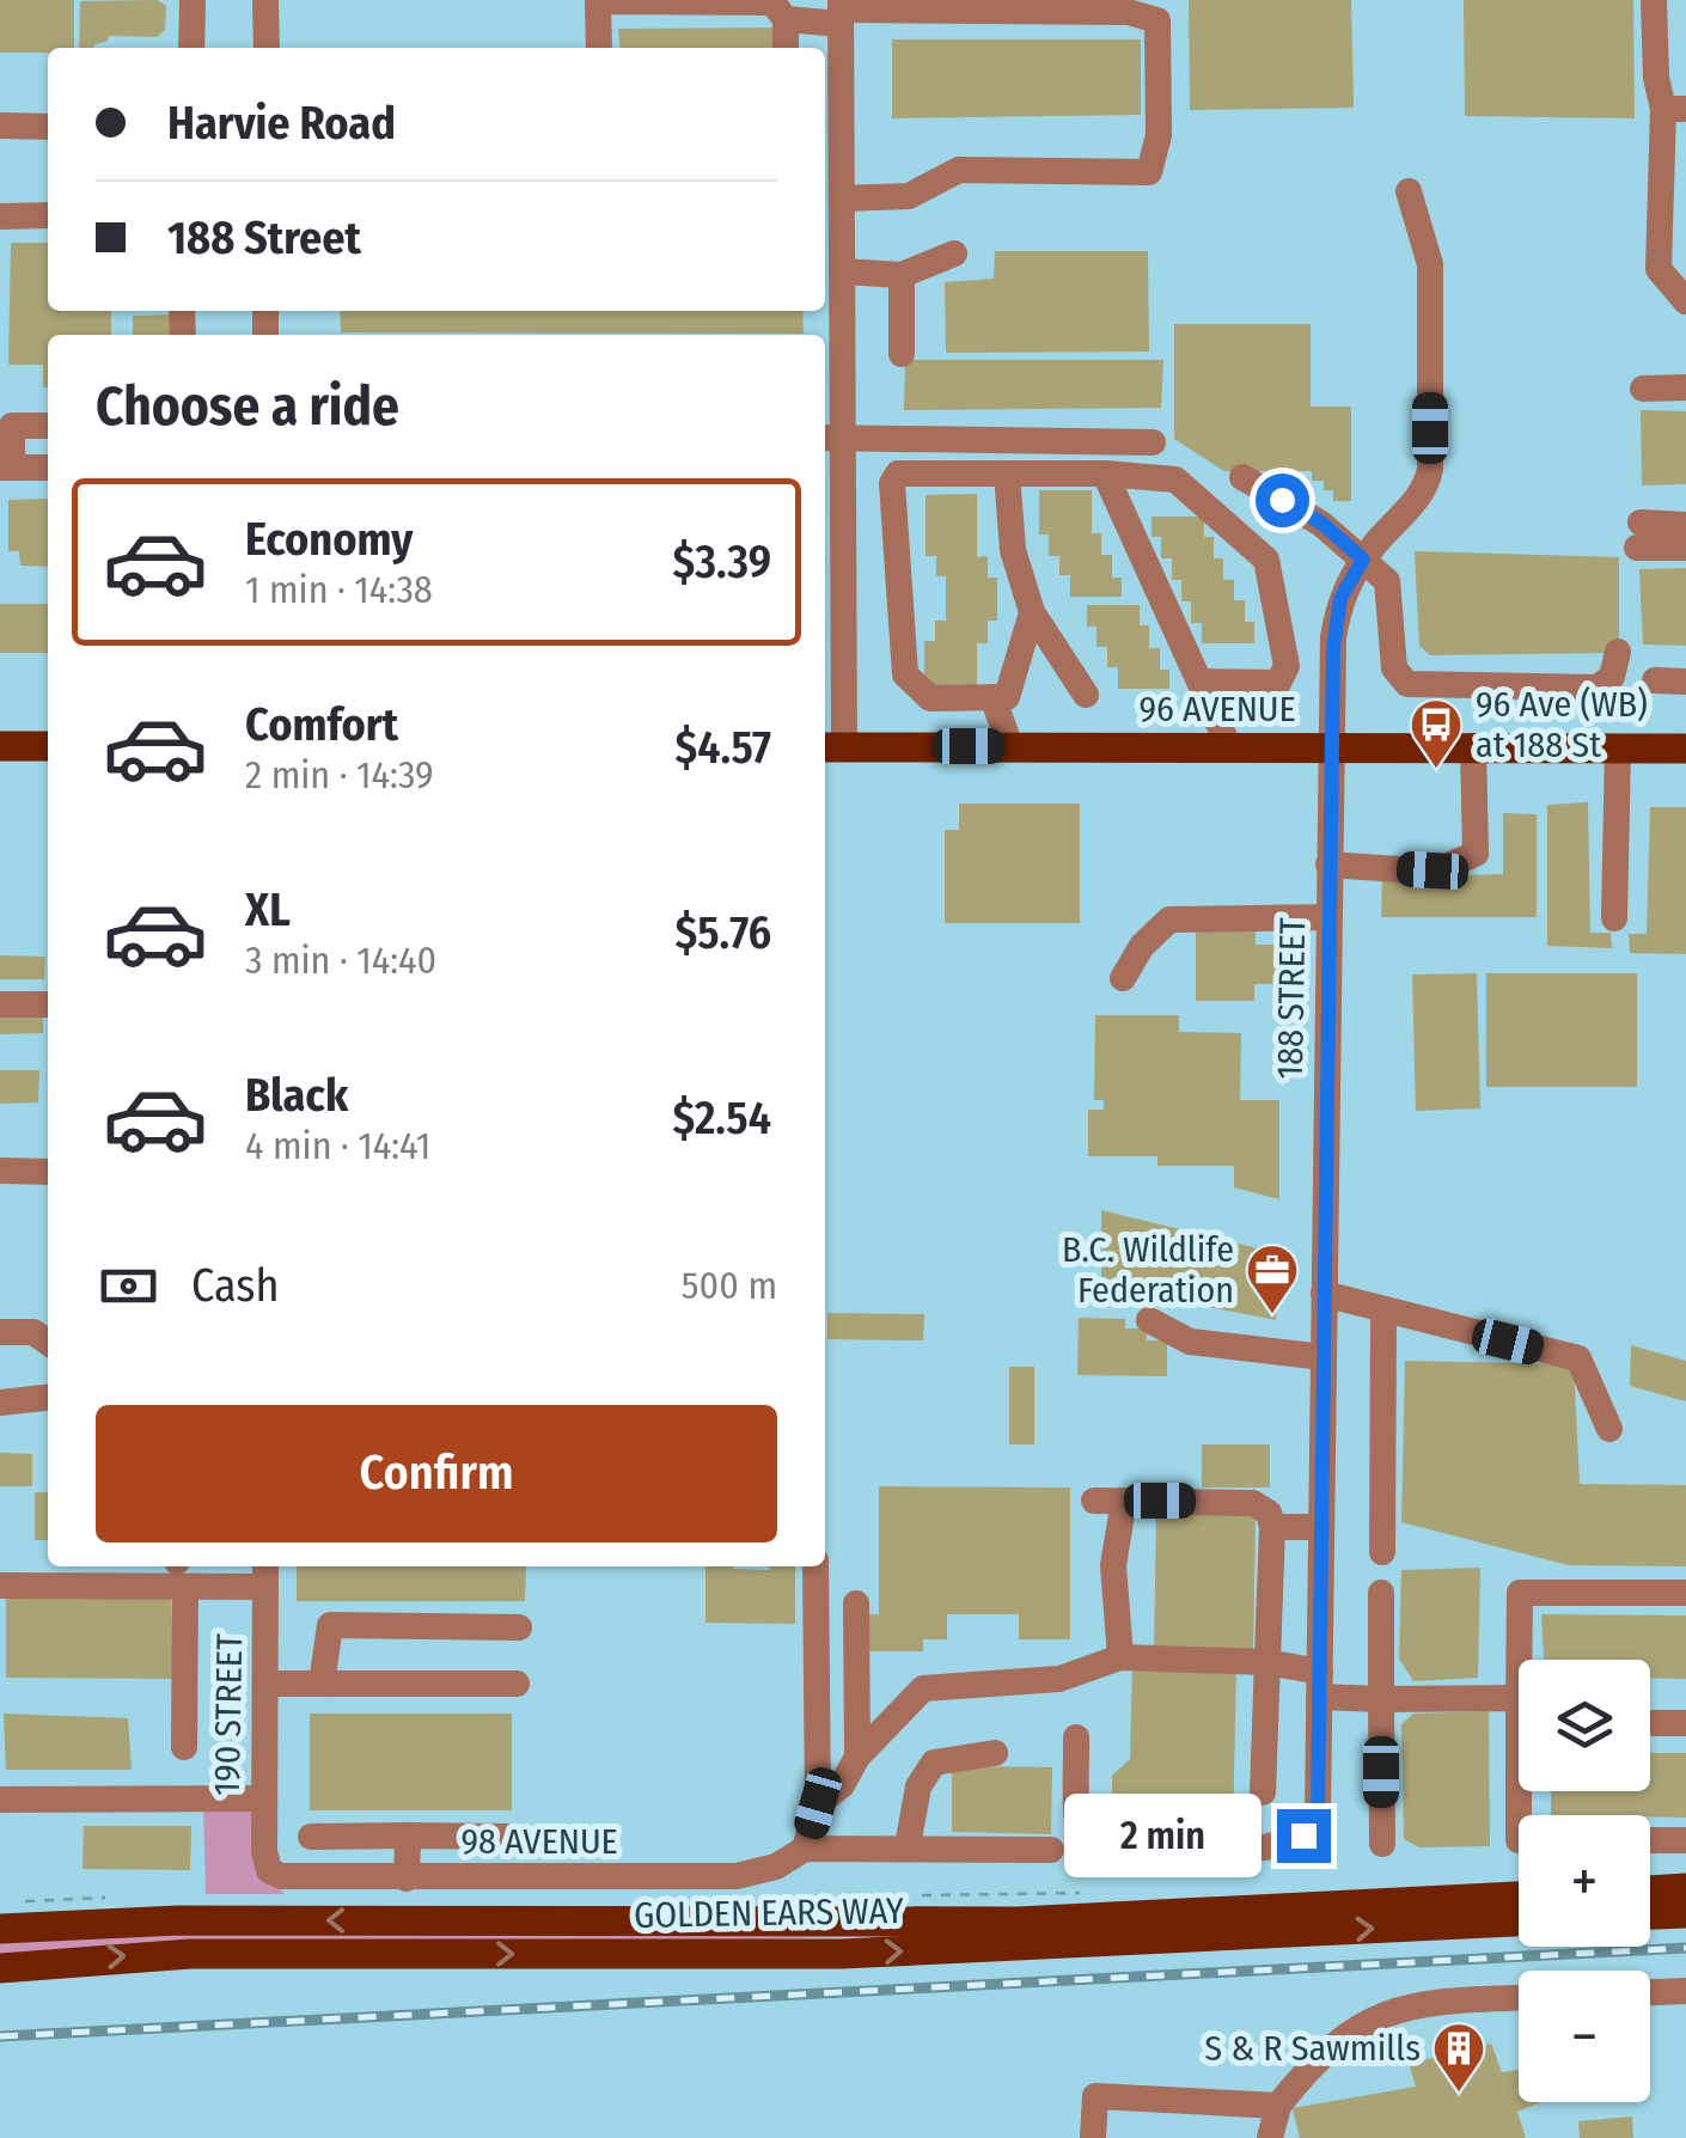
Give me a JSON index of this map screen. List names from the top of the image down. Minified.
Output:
{"streets":{"main road":["96 AVENUE","GOLDEN EARS WAY"],"street":["188 STREET","190 STREET","98 AVENUE"]},"crossings":[["96 AVENUE","188 STREET"],["190 STREET","98 AVENUE"]],"places":{"bus stop":["96 Ave (WB) at 188 St"],"office":["B.C. Wildlife Federation"],"building":["S & R Sawmills"]},"page":{"banner":["Harvie Road","188 Street"],"heading":"Choose a ride","list":[{"name":"Economy","note":"1 min · 14:38","value":"$3.39"},{"name":"Comfort","note":"2 min · 14:39","value":"$4.57"},{"name":"XL","note":"3 min · 14:40","value":"$5.76"},{"name":"Black","note":"4 min · 14:41","value":"$2.54"}],"pay":["Cash","500 m"],"buttons":"Confirm","map_buttons":["+","−"],"bubble":"2 min"}}
